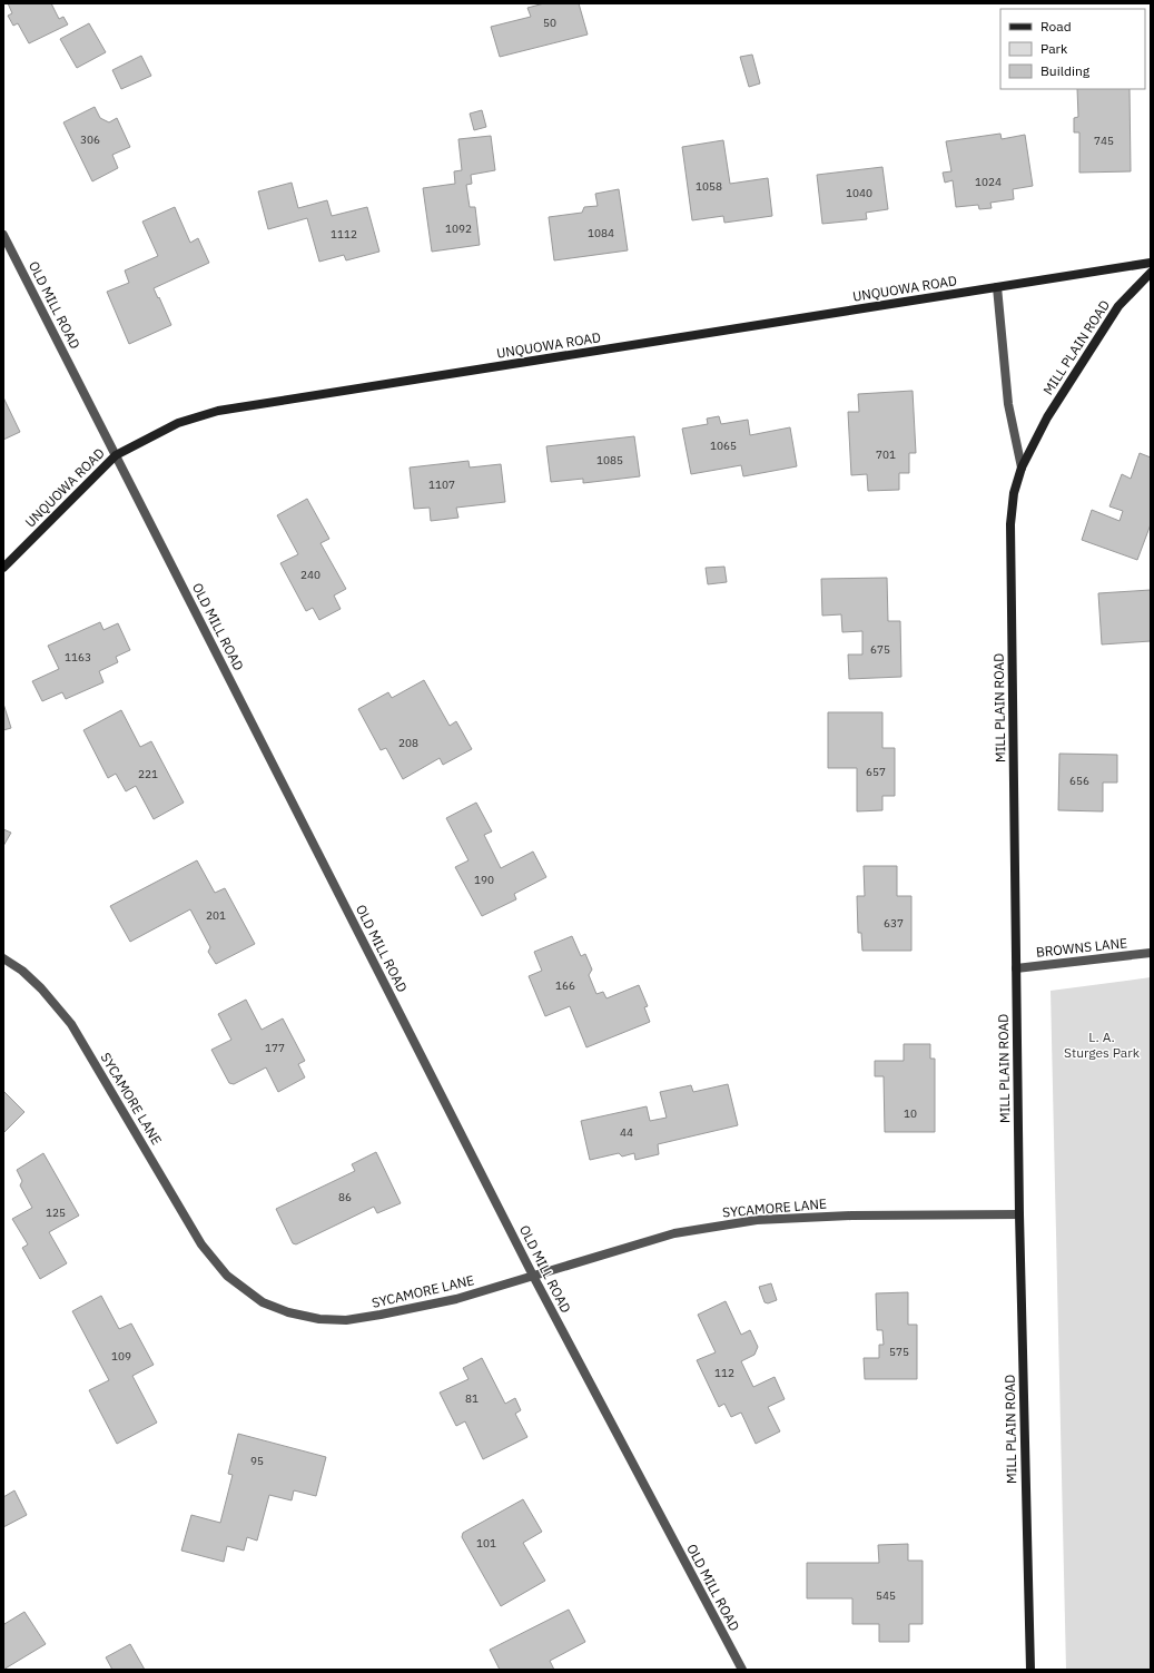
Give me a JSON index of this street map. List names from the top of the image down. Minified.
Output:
{"streets":{"main road":["UNQUOWA ROAD","MILL PLAIN ROAD"],"street":["OLD MILL ROAD","BROWNS LANE","SYCAMORE LANE"]},"crossings":[["UNQUOWA ROAD","OLD MILL ROAD"],["UNQUOWA ROAD","MILL PLAIN ROAD"],["OLD MILL ROAD","SYCAMORE LANE"],["MILL PLAIN ROAD","BROWNS LANE"],["MILL PLAIN ROAD","SYCAMORE LANE"]],"parks":["L. A. Sturges Park"],"house_numbers":["50","306","745","1024","1058","1040","1092","1084","1112","1065","701","1085","1107","240","675","1163","208","657","221","656","190","201","637","166","177","10","44","86","125","575","109","112","81","95","101","545"],"legend":["Road","Park","Building"]}
